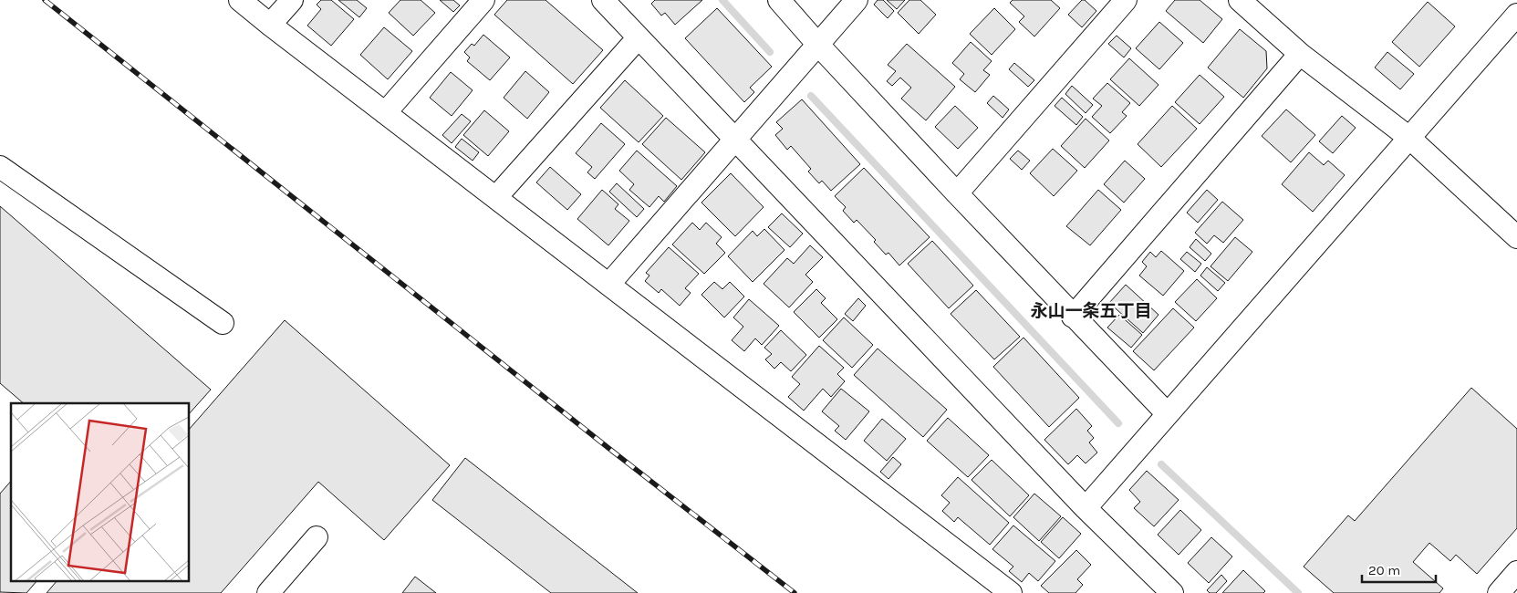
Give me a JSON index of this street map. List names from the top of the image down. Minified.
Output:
{"districts":["永山一条五丁目"],"scale_bar":"20 m"}
